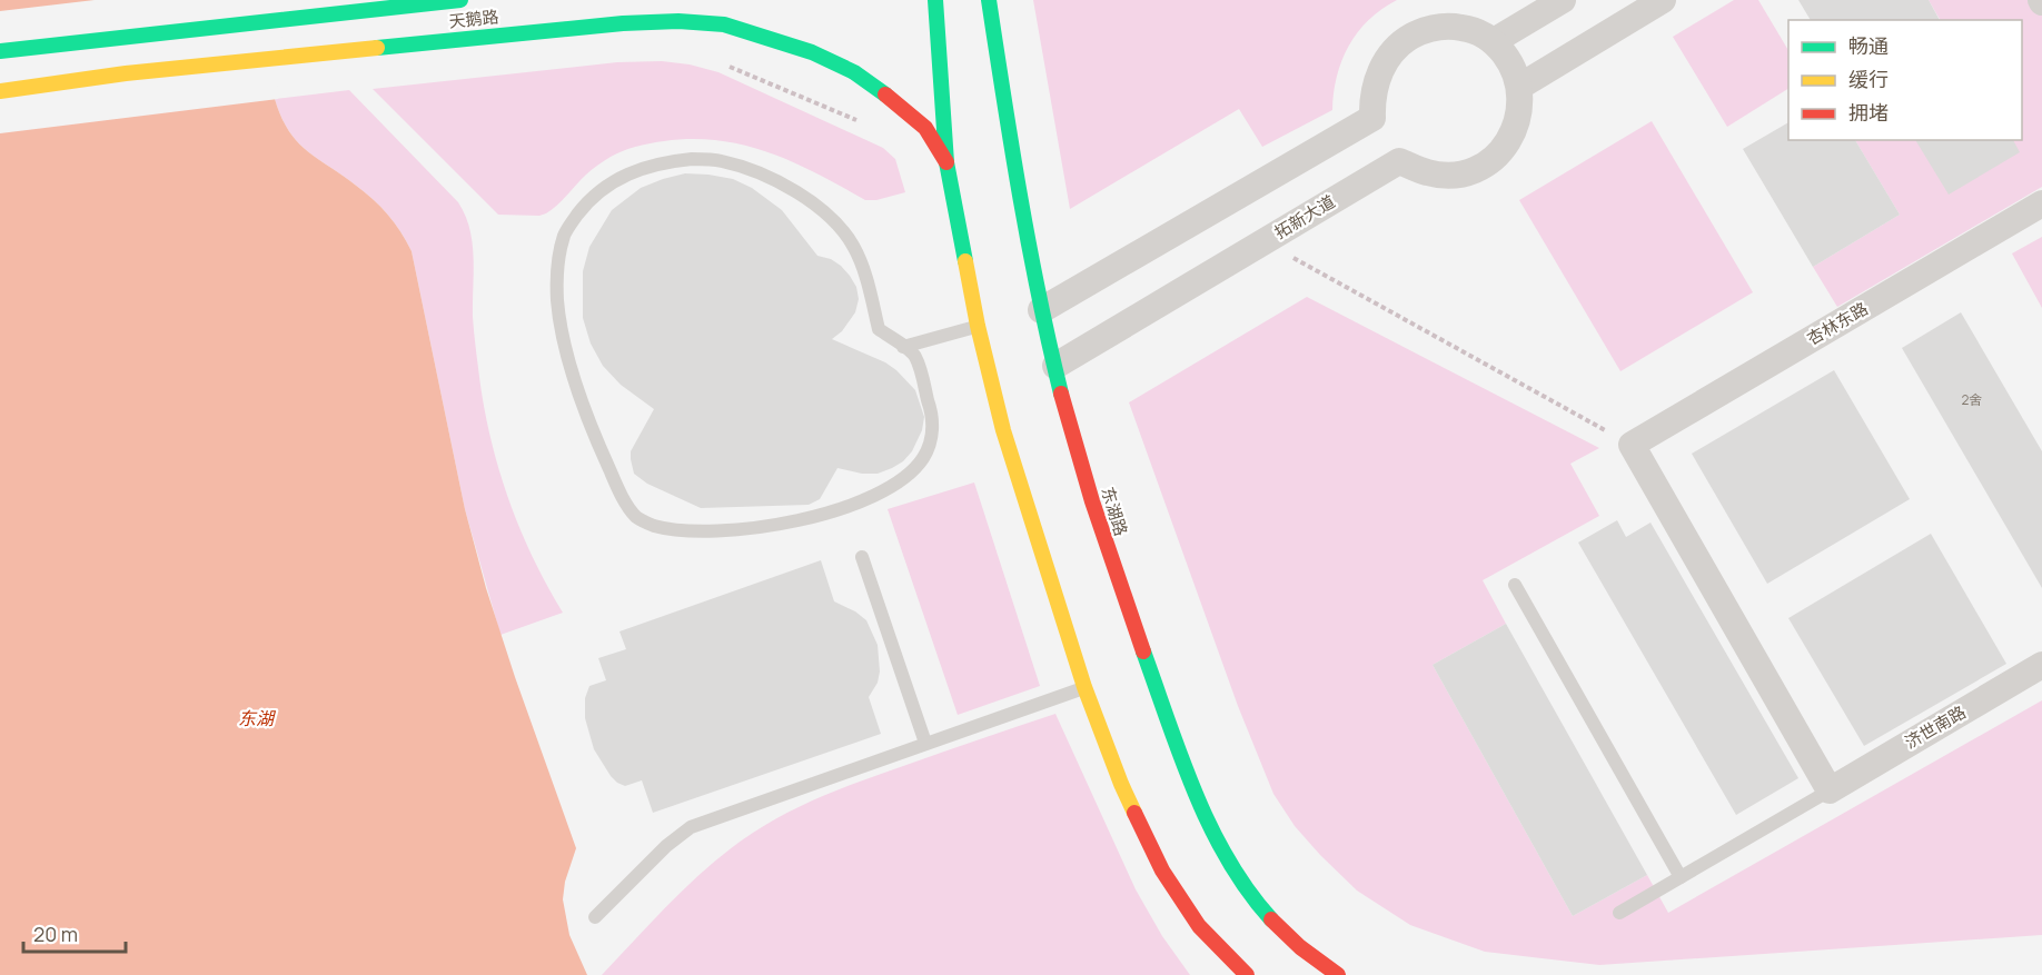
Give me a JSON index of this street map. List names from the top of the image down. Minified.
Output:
{"streets":{"main road":["天鹅路","东湖路"],"street":["拓新大道","杏林东路","济世南路"]},"crossings":[["拓新大道","东湖路"]],"water":["东湖"],"house_numbers":["2舍"],"legend":["畅通","缓行","拥堵"],"scale_bar":"20 m"}
